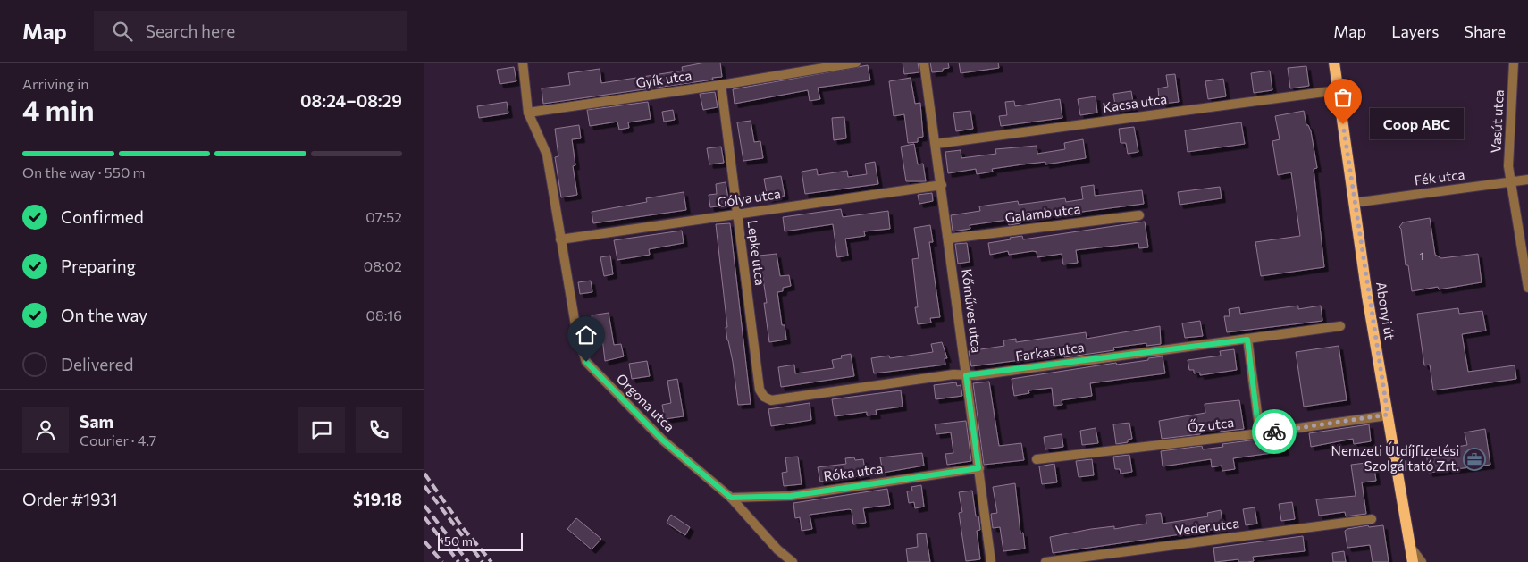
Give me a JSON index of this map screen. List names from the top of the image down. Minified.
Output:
{"streets":{"main road":["Abonyi út"],"street":["Gyík utca","Kacsa utca","Vasút utca","Fék utca","Gólya utca","Galamb utca","Lepke utca","Kőműves utca","Farkas utca","Orgona utca","Őz utca","Róka utca","Veder utca"]},"crossings":[["Gyík utca","Lepke utca"],["Gyík utca","Orgona utca"],["Kacsa utca","Kőműves utca"],["Kacsa utca","Abonyi út"],["Vasút utca","Fék utca"],["Fék utca","Abonyi út"],["Gólya utca","Lepke utca"],["Gólya utca","Kőműves utca"],["Gólya utca","Orgona utca"],["Galamb utca","Kőműves utca"],["Lepke utca","Farkas utca"],["Kőműves utca","Farkas utca"],["Kőműves utca","Róka utca"],["Abonyi út","Őz utca"],["Orgona utca","Róka utca"]],"places":{"other":["Coop ABC"],"office":["Nemzeti Útdíjfizetési Szolgáltató Zrt."]},"house_numbers":["1"],"scale_bar":"50 m","page":{"header":"Map","search":"Search here","nav":["Map","Layers","Share"],"heading":["4 min","Arriving in","08:24–08:29"],"panel":["Sam","Courier · 4.7","Order #1931","$19.18"],"bubble":"Coop ABC","bar":"On the way · 550 m","list":[["Confirmed","07:52"],["Preparing","08:02"],["On the way","08:16"],"Delivered"],"scale":"50 m"}}
